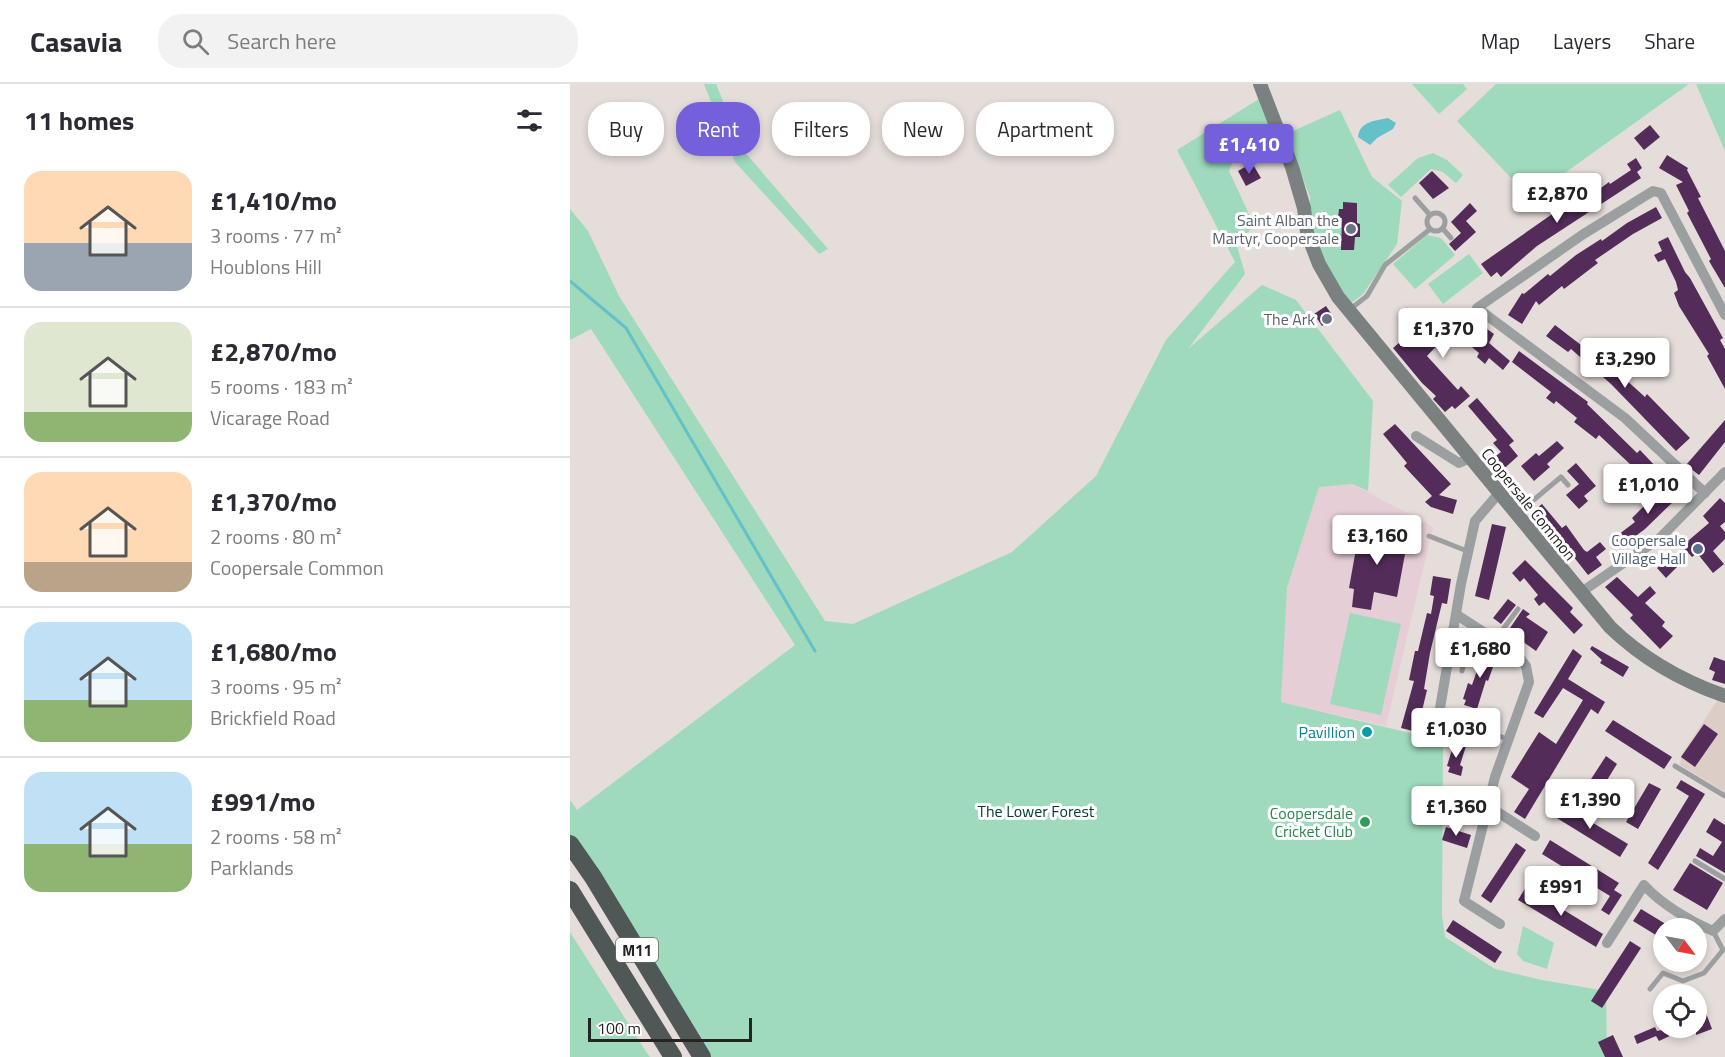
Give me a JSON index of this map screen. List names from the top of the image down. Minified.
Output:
{"streets":{"highway":["M11"],"street":["Coopersale Common"]},"parks":["The Lower Forest"],"places":["Saint Alban the Martyr, Coopersale","The Ark","Coopersale Village Hall","Pavillion","Coopersdale Cricket Club"],"scale_bar":"100 m","north":"bottom right","page":{"header":"Casavia","search":"Search here","nav":["Map","Layers","Share"],"heading":"11 homes","chip":["Buy","Rent","Filters","New","Apartment"],"price":["£1,410","£2,870","£1,370","£3,290","£1,010","£3,160","£1,680","£1,030","£1,390","£1,360","£991"],"list":[{"name":"£1,410/mo","note":"3 rooms · 77 m² · Houblons Hill"},{"name":"£2,870/mo","note":"5 rooms · 183 m² · Vicarage Road"},{"name":"£1,370/mo","note":"2 rooms · 80 m² · Coopersale Common"},{"name":"£1,680/mo","note":"3 rooms · 95 m² · Brickfield Road"},{"name":"£991/mo","note":"2 rooms · 58 m² · Parklands"}],"scale":"100 m"}}
